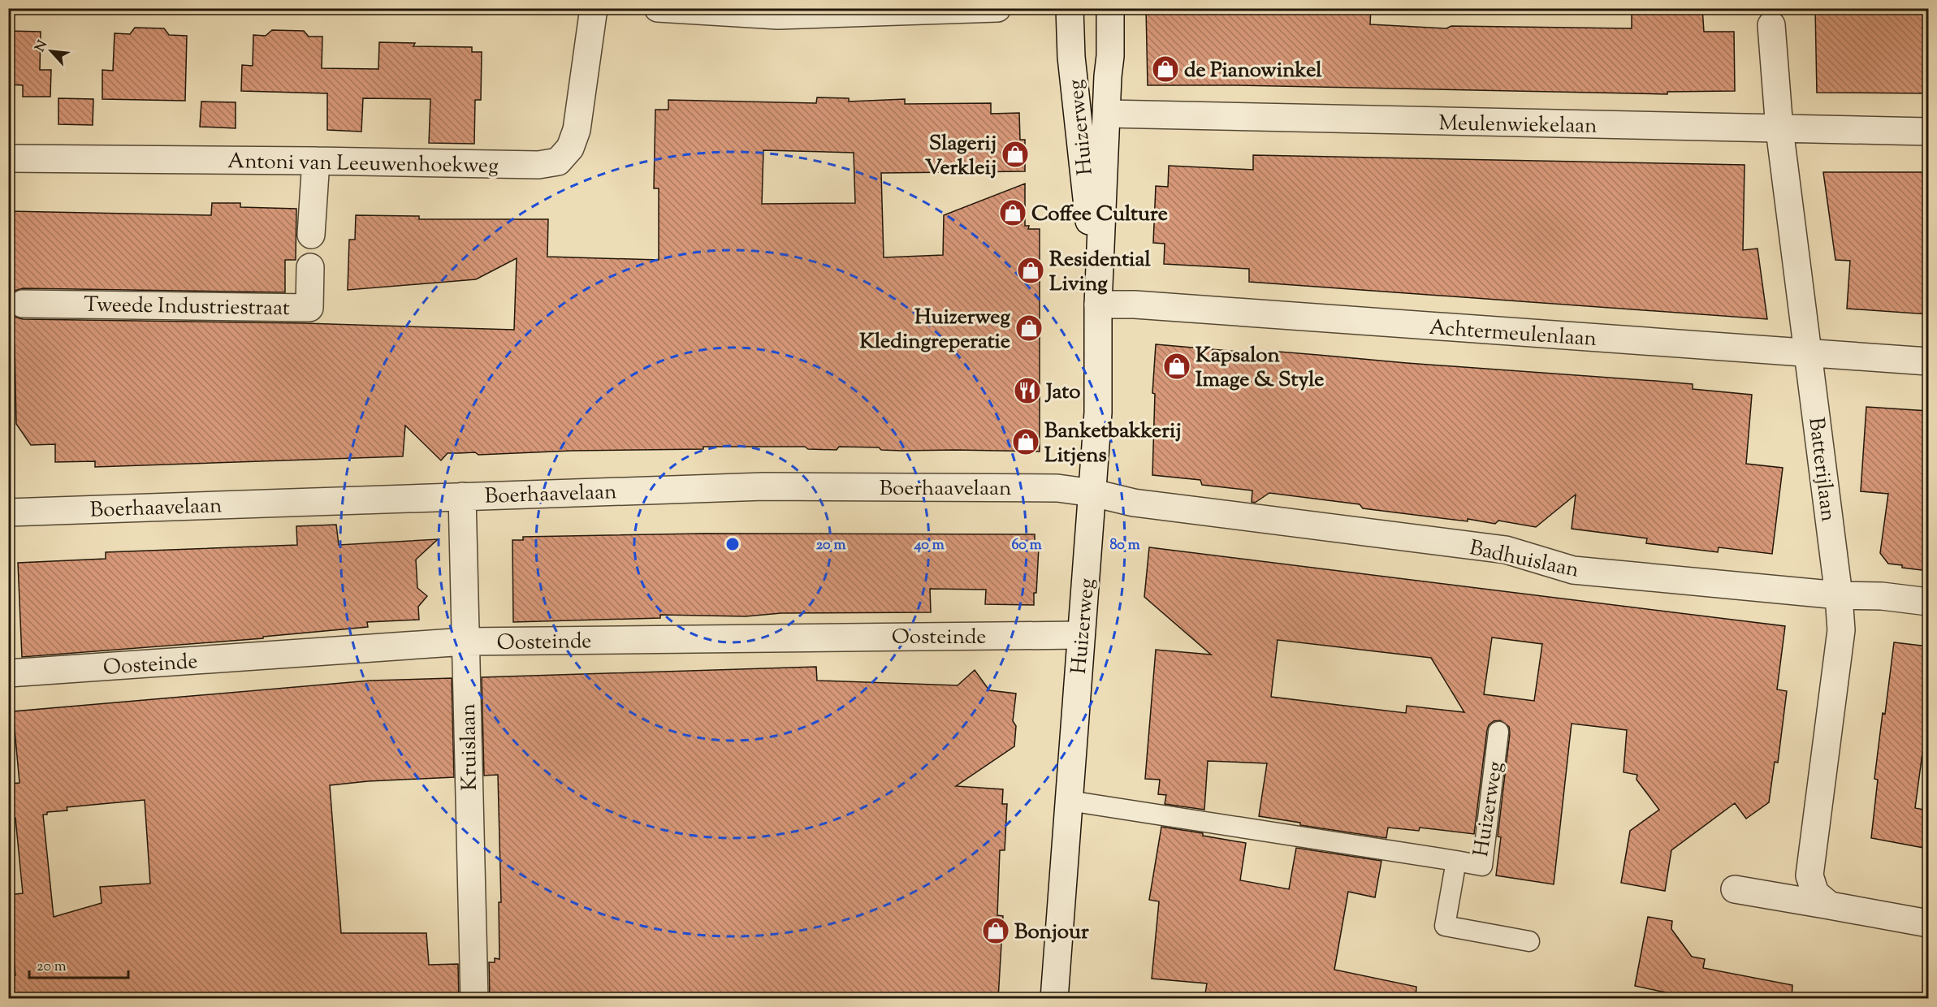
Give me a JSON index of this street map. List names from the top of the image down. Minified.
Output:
{"streets":{"street":["Meulenwiekelaan","Huizerweg","Antoni van Leeuwenhoekweg","Tweede Industriestraat","Achtermeulenlaan","Batterijlaan","Boerhaavelaan","Badhuislaan","Oosteinde","Kruislaan"]},"crossings":[["Meulenwiekelaan","Huizerweg"],["Meulenwiekelaan","Batterijlaan"],["Huizerweg","Achtermeulenlaan"],["Huizerweg","Boerhaavelaan"],["Huizerweg","Badhuislaan"],["Huizerweg","Oosteinde"],["Achtermeulenlaan","Batterijlaan"],["Batterijlaan","Badhuislaan"],["Boerhaavelaan","Badhuislaan"],["Boerhaavelaan","Kruislaan"],["Oosteinde","Kruislaan"]],"places":{"shop":["de Pianowinkel","Slagerij Verkleij","Coffee Culture","Residential Living","Huizerweg Kledingreperatie","Kapsalon Image & Style","Banketbakkerij Litjens","Bonjour"],"restaurant":["Jato"]},"scale_bar":"20 m","north":"top left","rings":["20 m","40 m","60 m","80 m"]}
